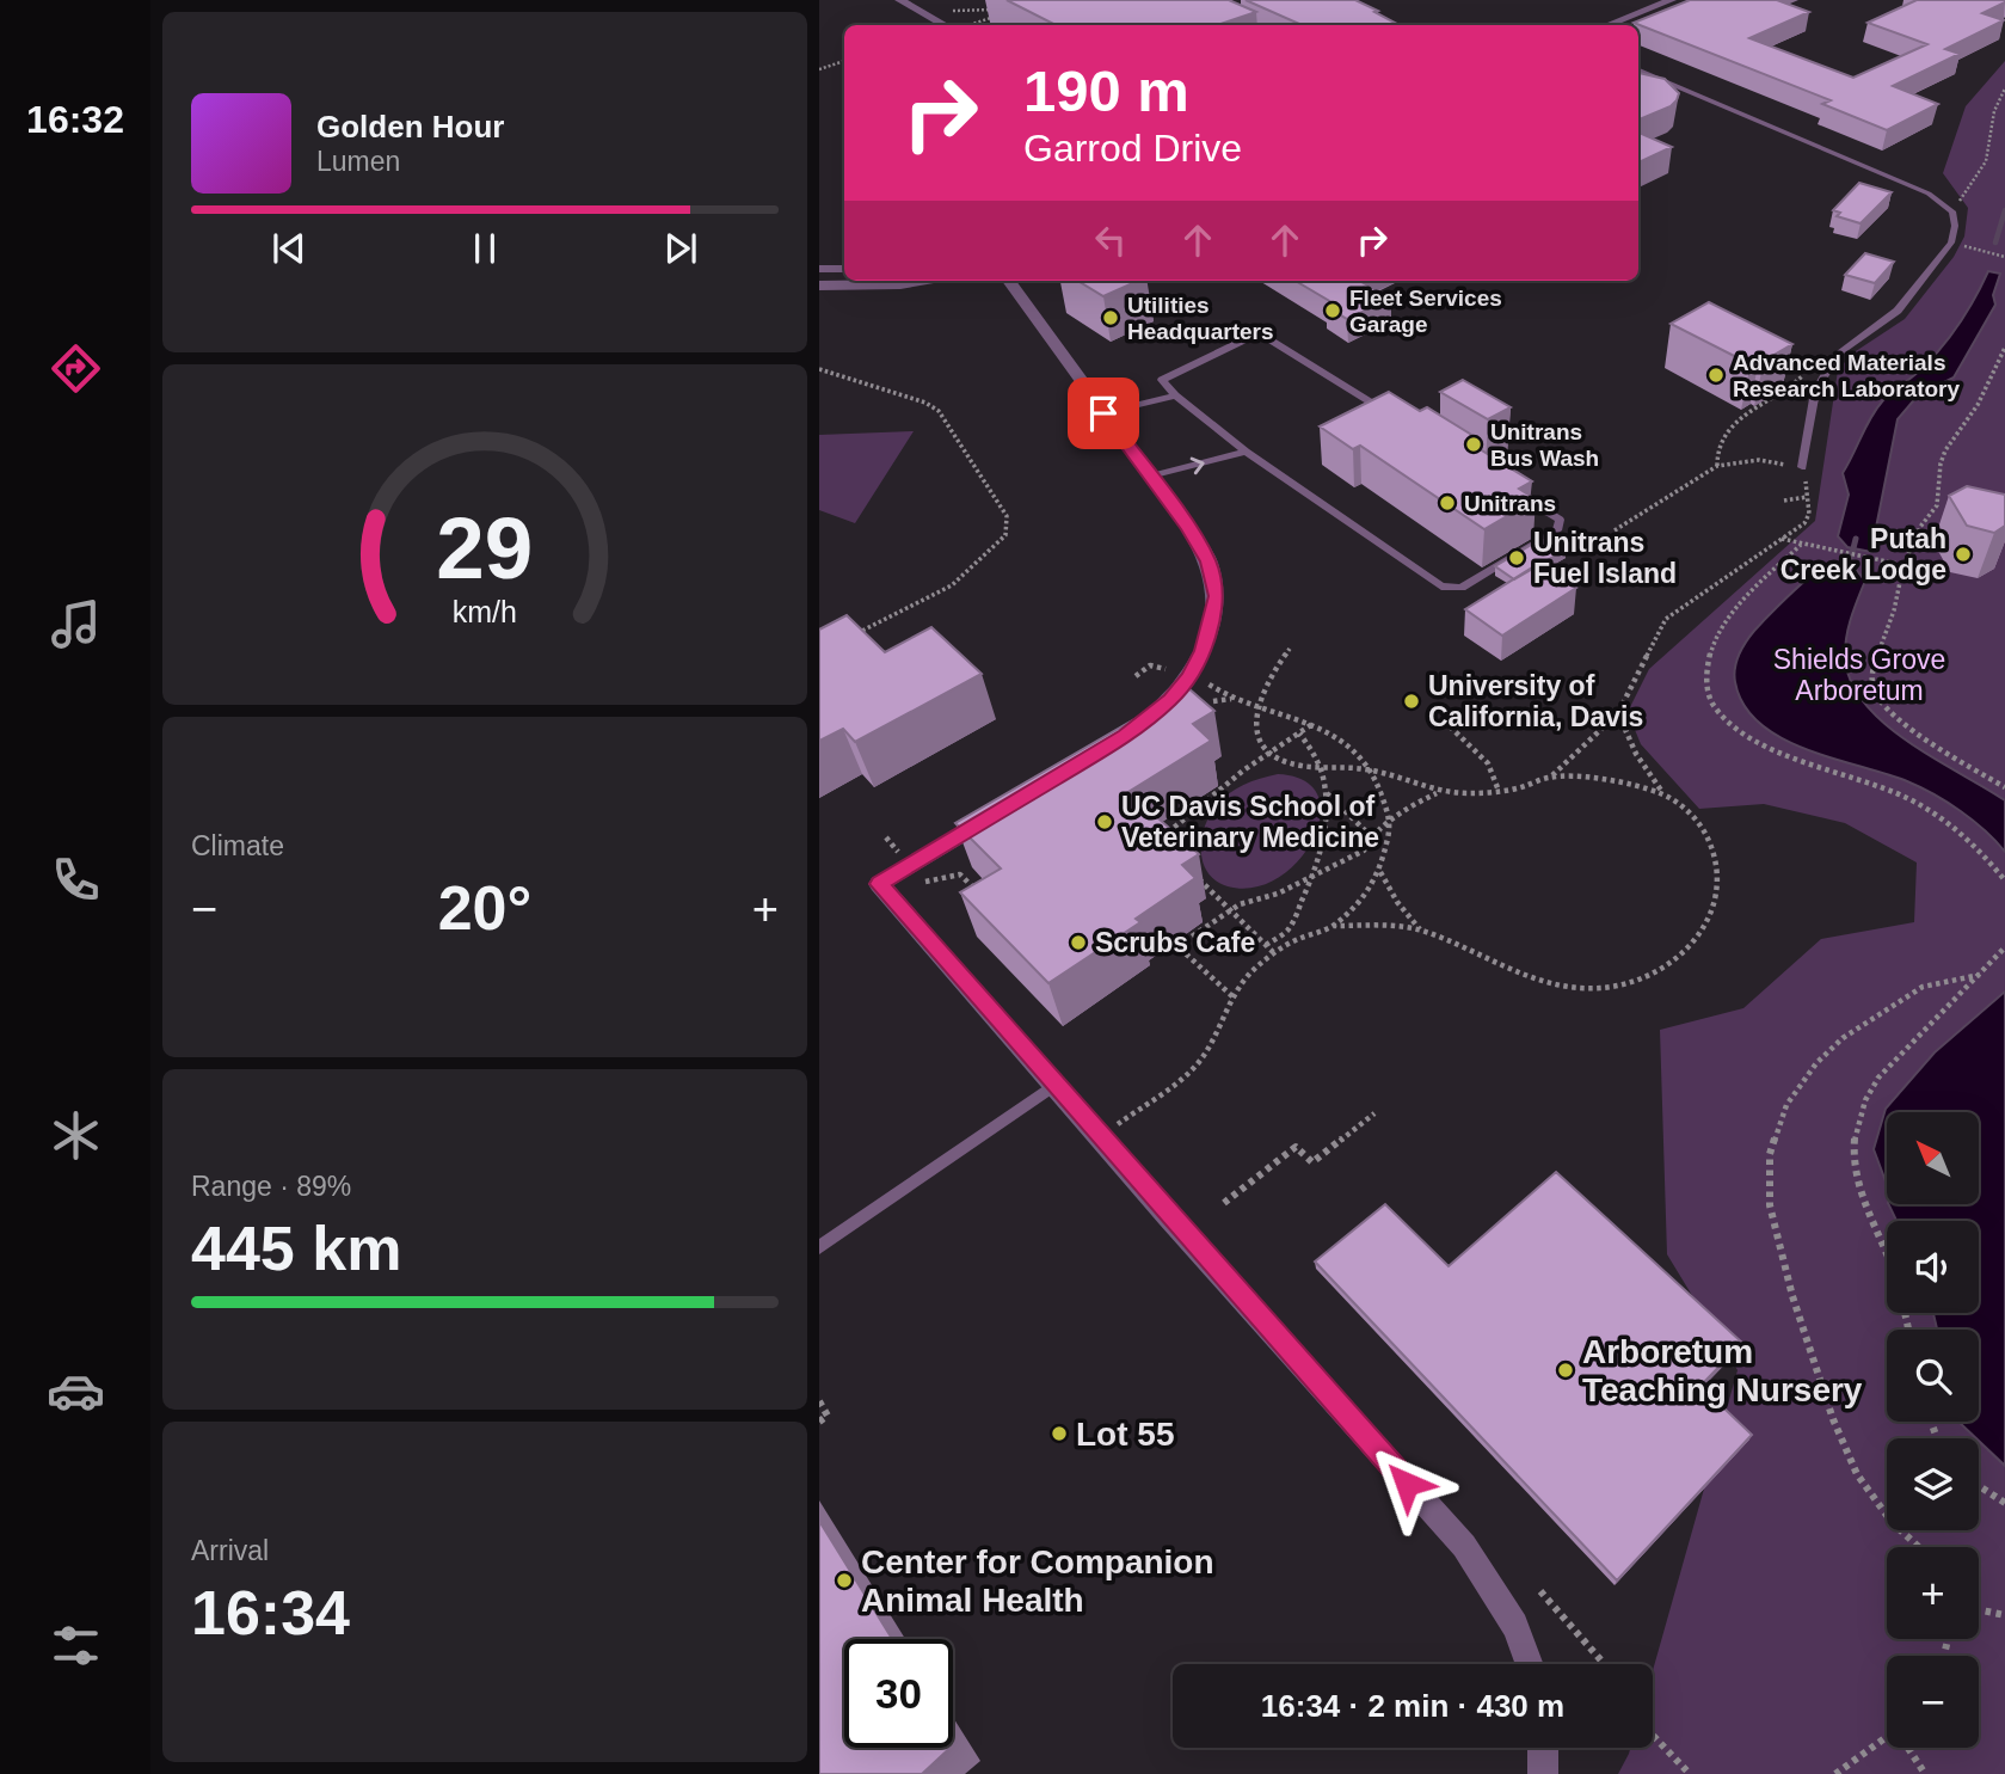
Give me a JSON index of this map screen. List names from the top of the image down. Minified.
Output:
{"parks":["Shields Grove Arboretum"],"places":["Fleet Services Garage","Utilities Headquarters","Advanced Materials Research Laboratory","Unitrans Bus Wash","Unitrans","Putah Creek Lodge","Unitrans Fuel Island","University of California, Davis","UC Davis School of Veterinary Medicine","Scrubs Cafe","Arboretum Teaching Nursery","Lot 55","Center for Companion Animal Health"],"north":"top left","page":{"tabs":"16:32","turn":["190 m","Garrod Drive"],"song":["Golden Hour","Lumen"],"tile":["Climate",["Range · 89%","445 km"],["Arrival","16:34"]],"heat":["−","20°","+"],"map_buttons":["+","−"],"limit":"30","trip":"16:34 · 2 min · 430 m","gauge":["29","km/h"]}}
